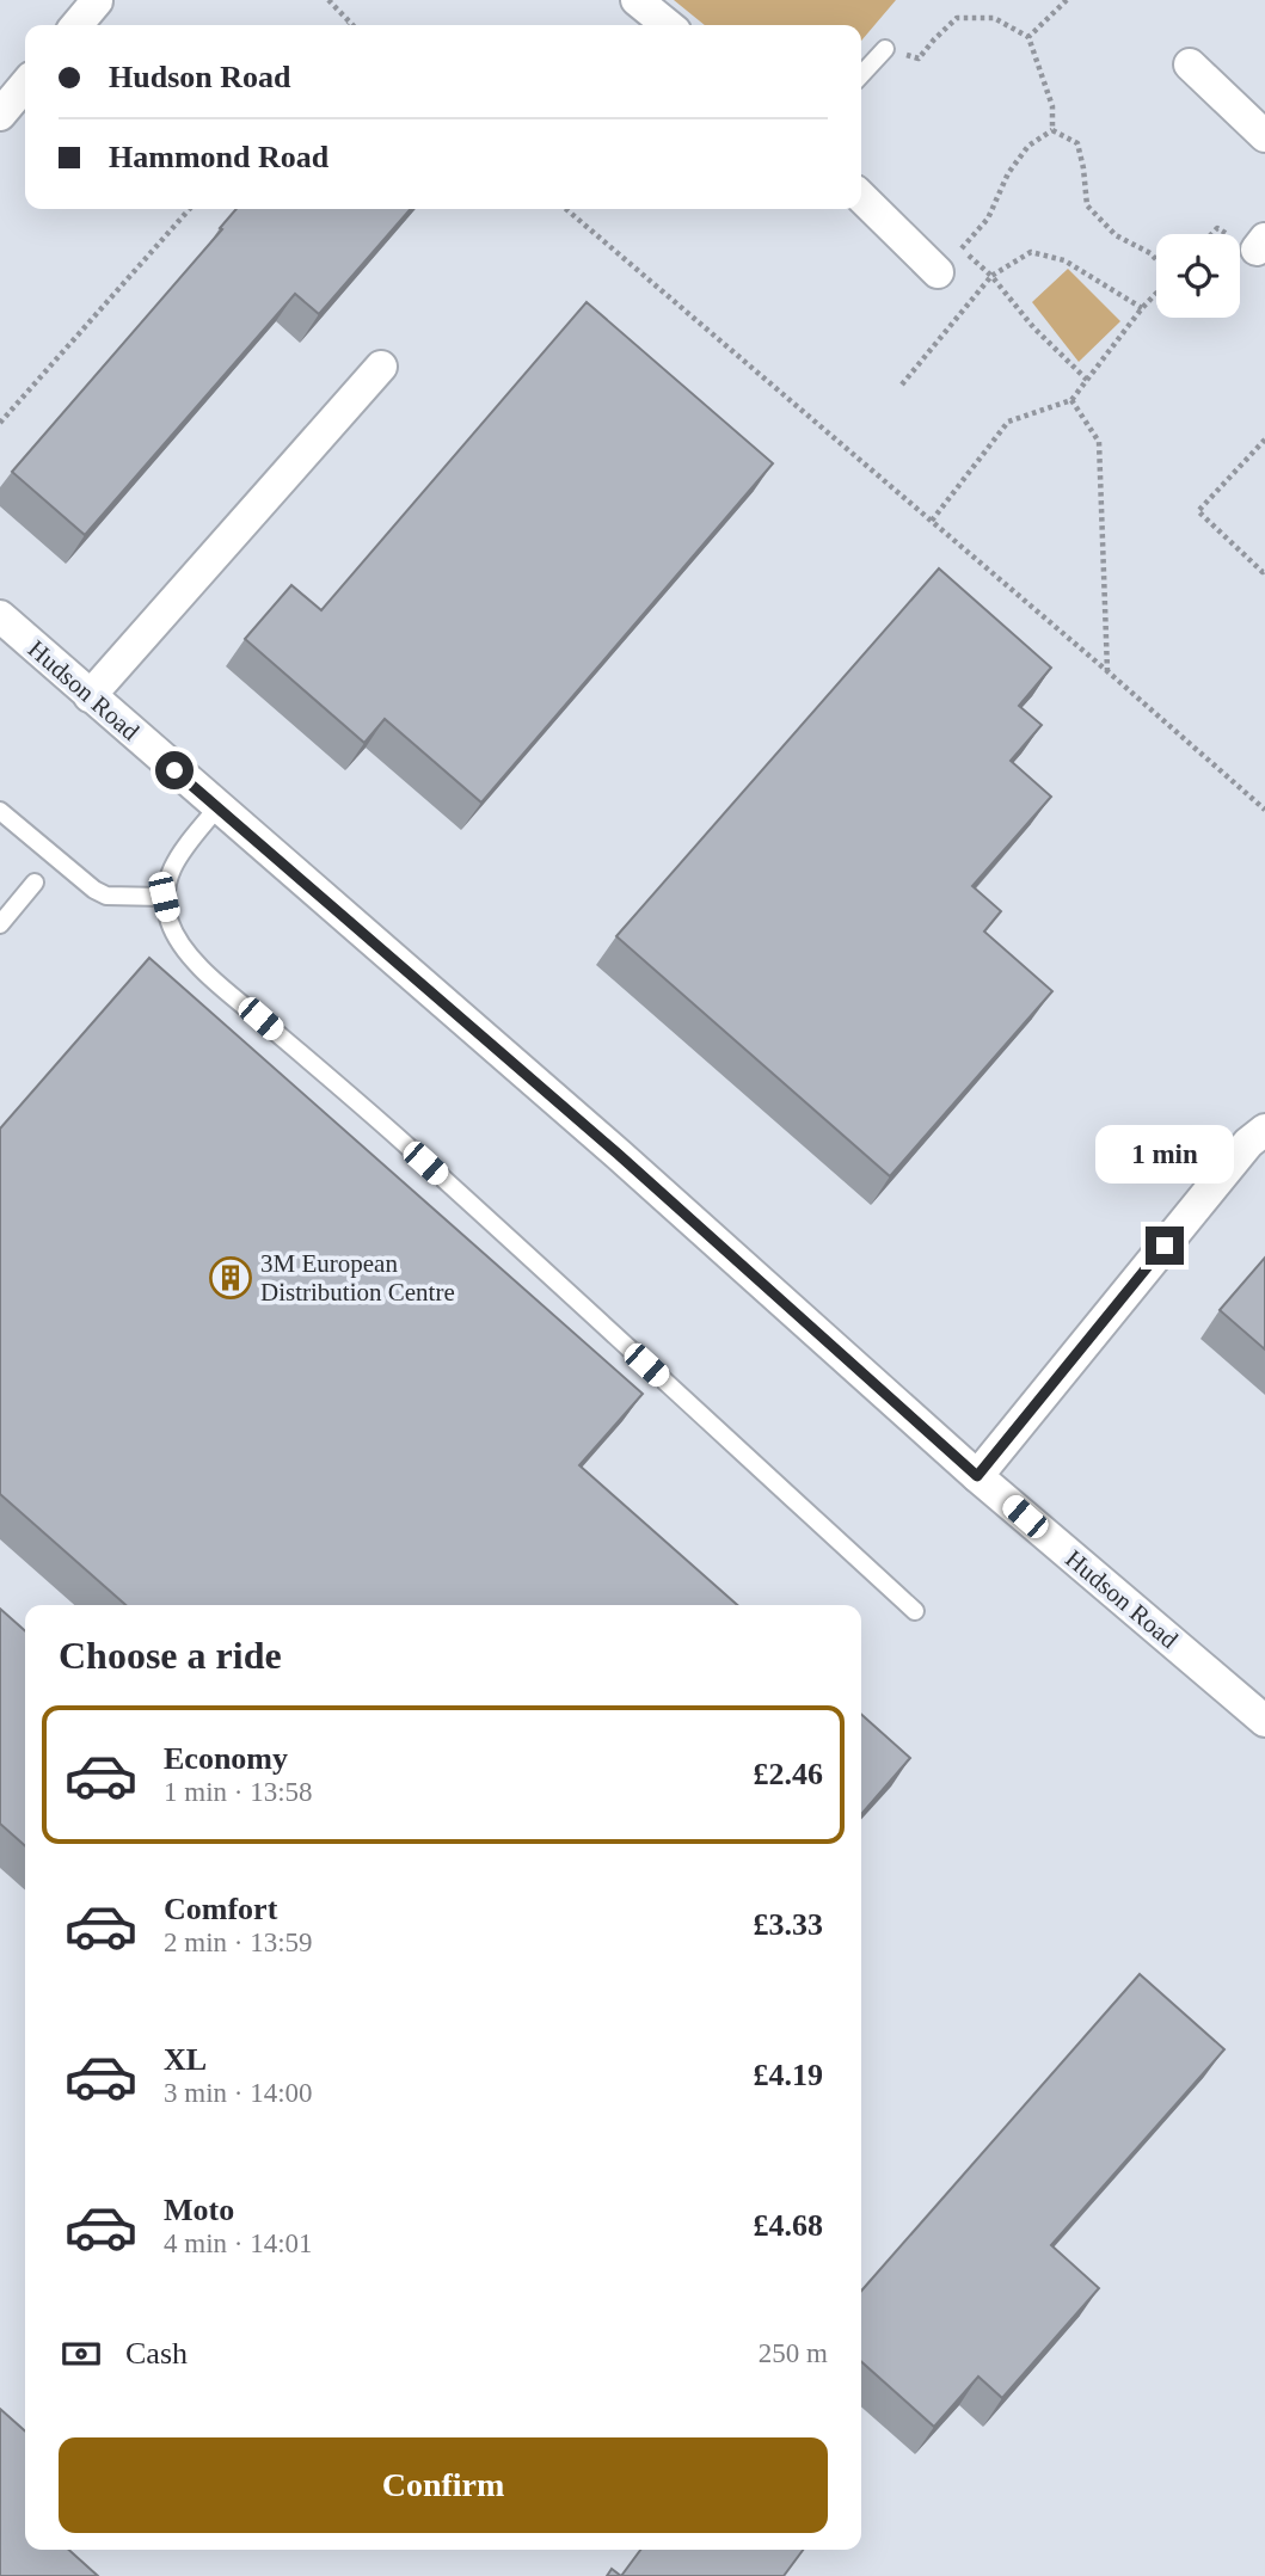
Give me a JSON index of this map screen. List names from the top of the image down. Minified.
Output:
{"streets":{"street":["Hudson Road"]},"places":{"building":["3M European Distribution Centre"]},"page":{"banner":["Hudson Road","Hammond Road"],"bubble":"1 min","heading":"Choose a ride","list":[{"name":"Economy","note":"1 min · 13:58","value":"£2.46"},{"name":"Comfort","note":"2 min · 13:59","value":"£3.33"},{"name":"XL","note":"3 min · 14:00","value":"£4.19"},{"name":"Moto","note":"4 min · 14:01","value":"£4.68"}],"pay":["Cash","250 m"],"buttons":"Confirm"}}
